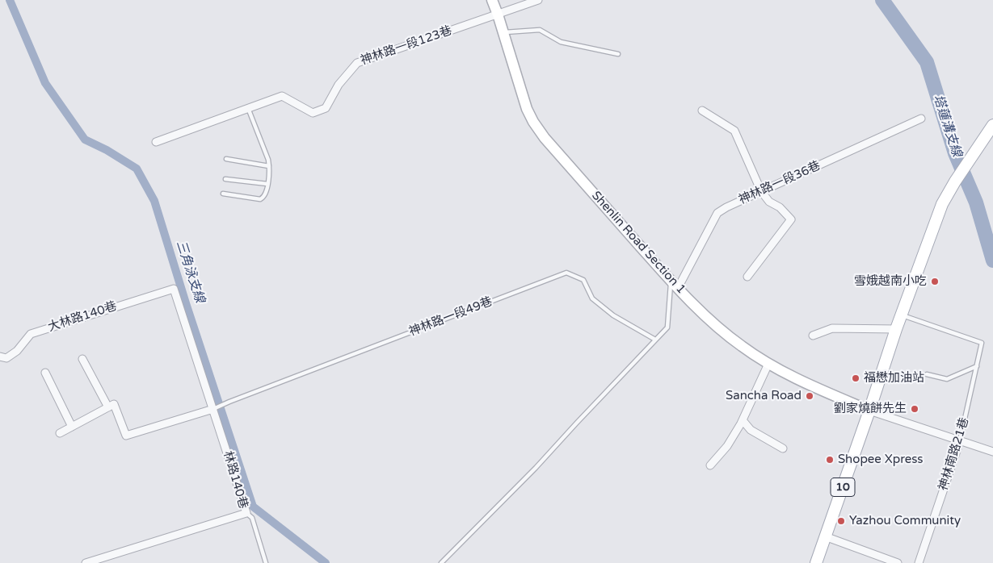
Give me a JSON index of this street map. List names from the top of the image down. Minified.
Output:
{"streets":{"main road":["10"],"street":["神林路一段123巷","神林路一段36巷","Shenlin Road Section 1","大林路140巷","神林南路21巷","林路140巷"],"lane":["神林路一段49巷"]},"crossings":[["神林路一段123巷","Shenlin Road Section 1"],["神林路一段36巷","Shenlin Road Section 1"],["Shenlin Road Section 1","10"],["大林路140巷","林路140巷"],["神林路一段49巷","林路140巷"],["神林南路21巷","10"]],"water":["塔蓮溝支線","三角泳支線"],"places":["雪娥越南小吃","福懋加油站","Sancha Road","劉家燒餅先生","Shopee Xpress","Yazhou Community"]}
